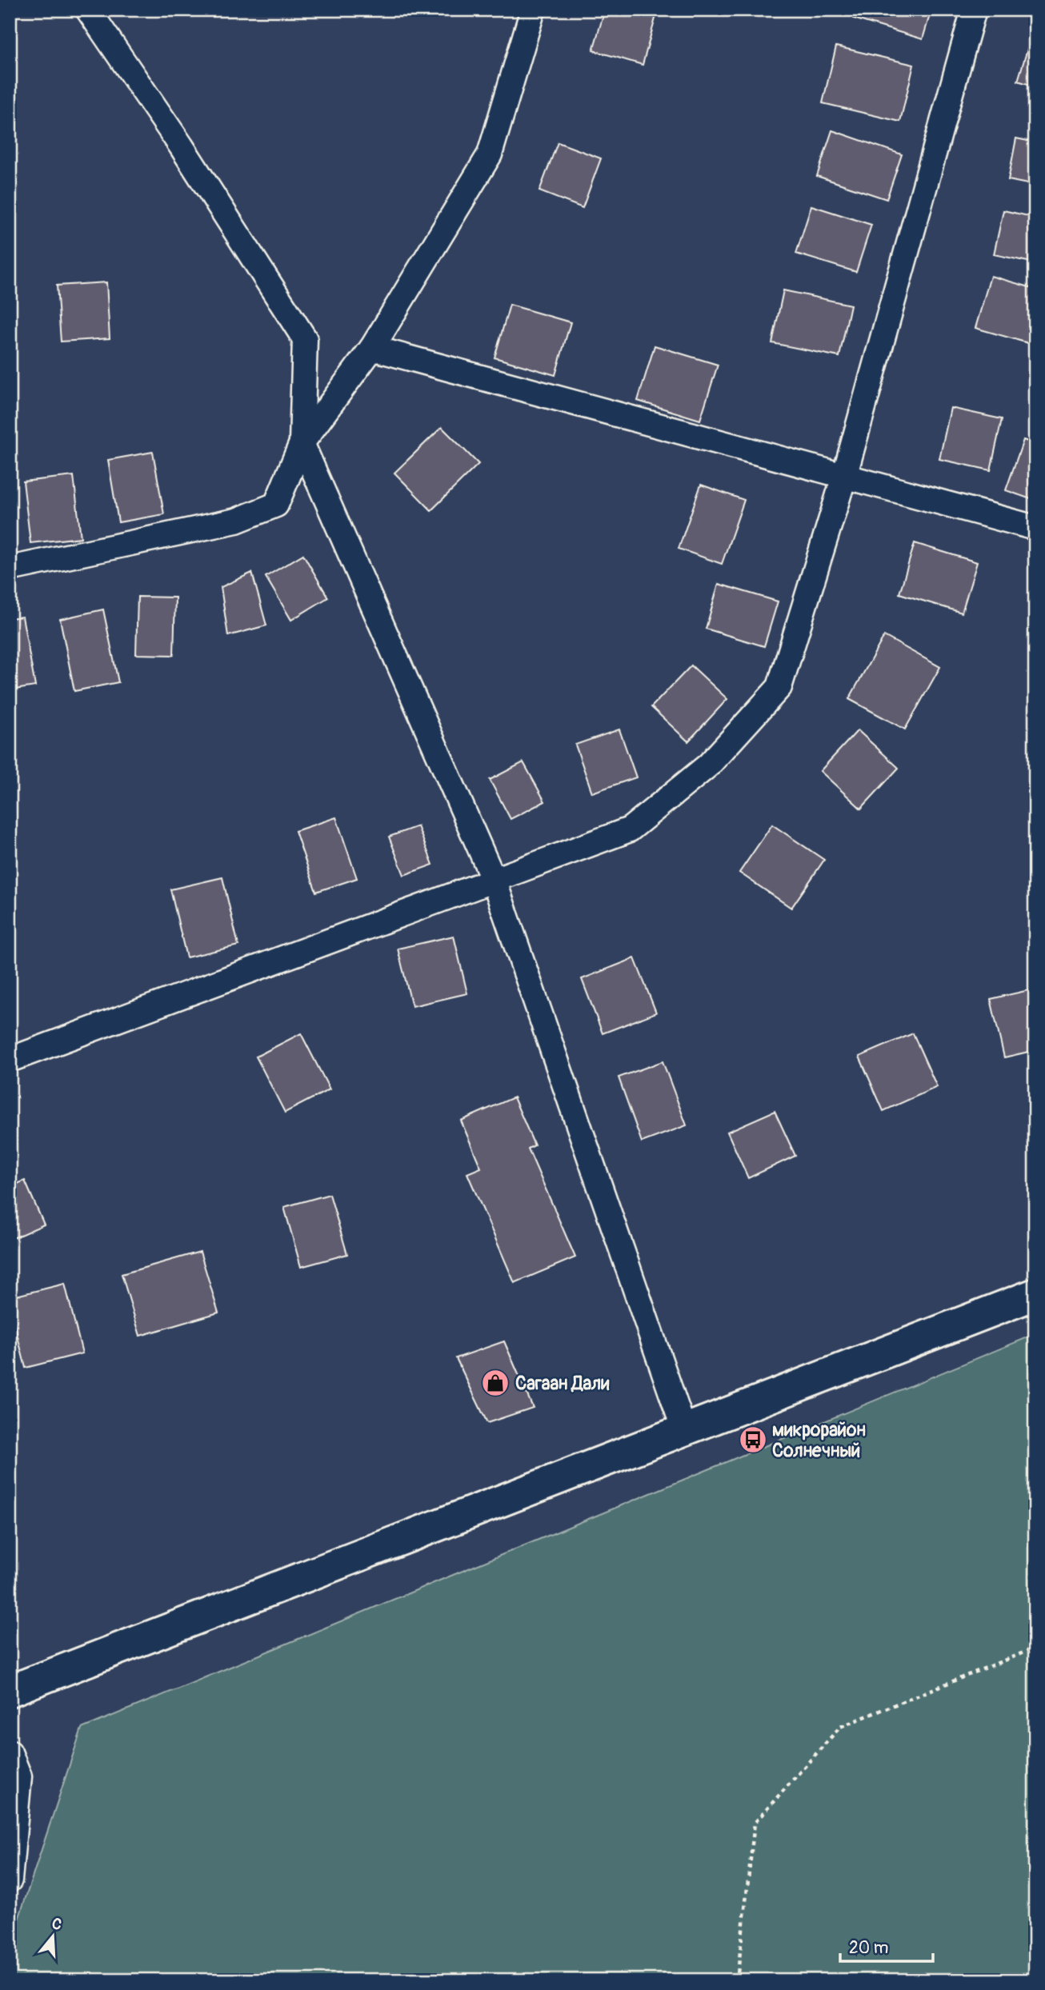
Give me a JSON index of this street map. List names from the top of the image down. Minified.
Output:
{"places":{"shop":["Сагаан Дали"],"bus stop":["микрорайон Солнечный"]},"scale_bar":"20 m","north":"top"}
